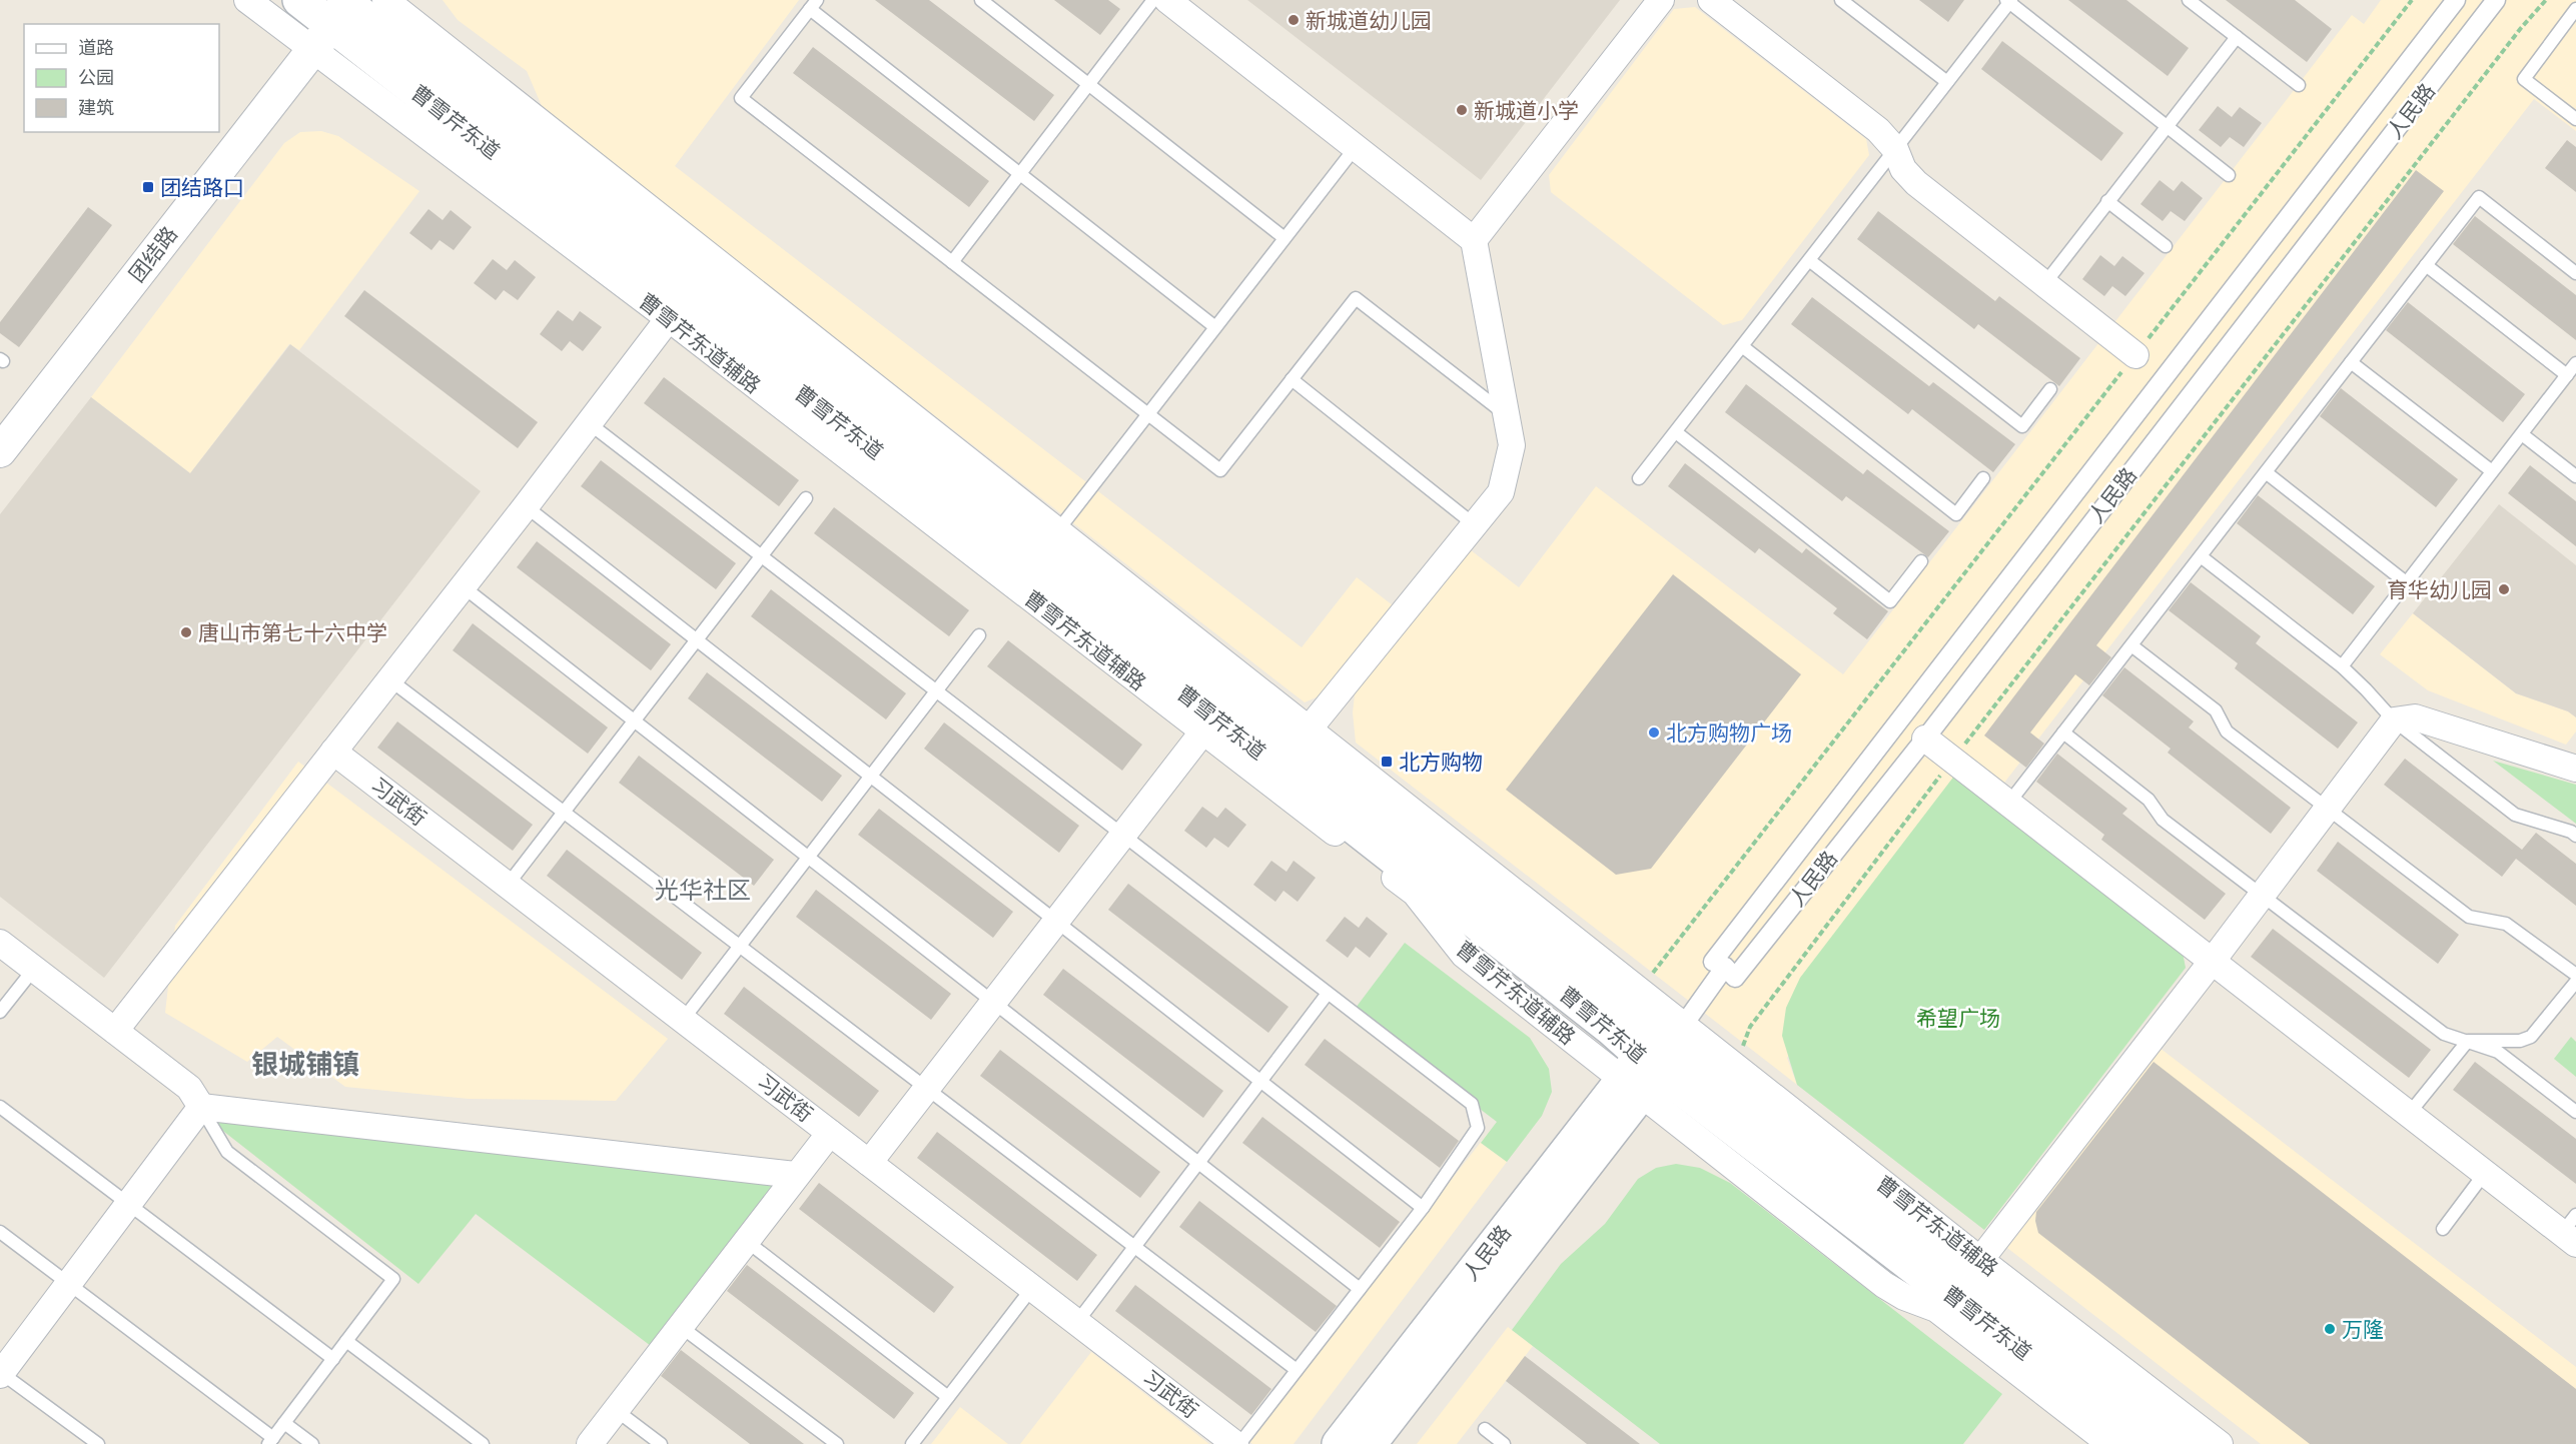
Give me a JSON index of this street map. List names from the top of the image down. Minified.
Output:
{"streets":{"main road":["人民路","曹雪芹东道"],"street":["团结路","曹雪芹东道辅路","习武街"]},"crossings":[["人民路","曹雪芹东道"],["人民路","曹雪芹东道辅路"],["曹雪芹东道","团结路"],["曹雪芹东道","曹雪芹东道辅路"],["团结路","曹雪芹东道辅路"]],"districts":["光华社区","银城铺镇"],"parks":["希望广场"],"places":{"other":["新城道幼儿园","新城道小学","育华幼儿园","唐山市第七十六中学","北方购物广场","万隆"],"transit":["团结路口","北方购物"]},"legend":["道路","公园","建筑"]}
